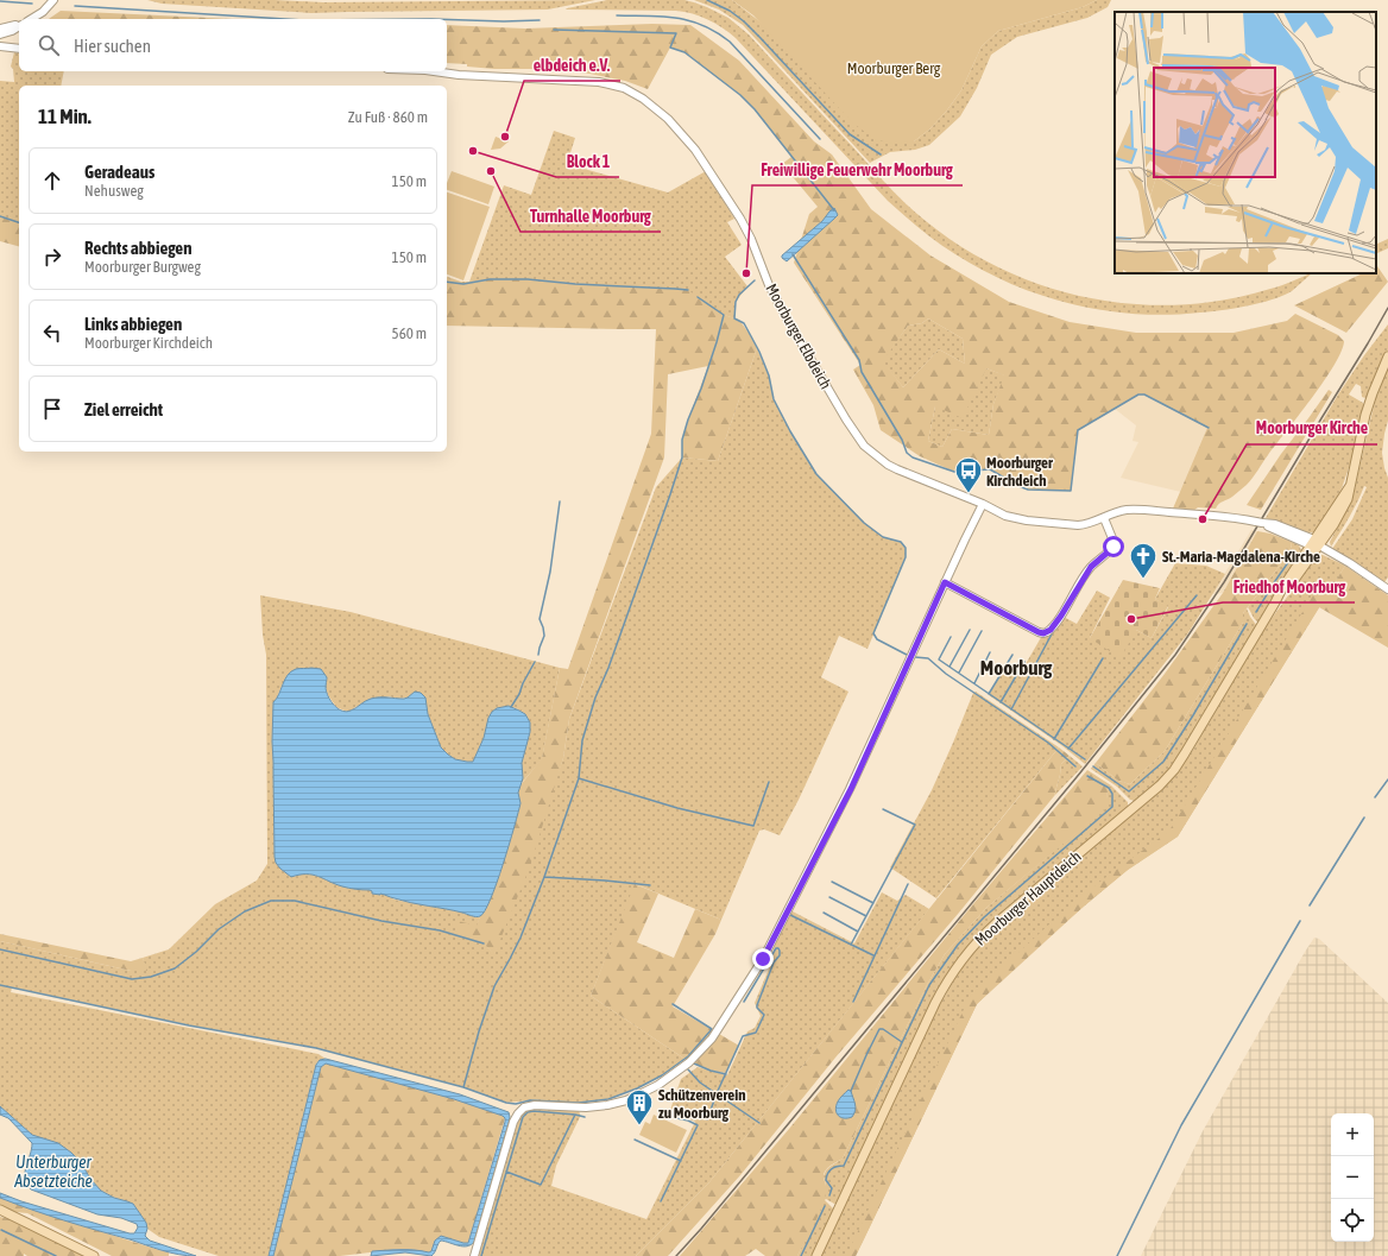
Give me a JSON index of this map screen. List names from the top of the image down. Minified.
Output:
{"streets":{"main road":["Moorburger Hauptdeich"],"street":["Moorburger Elbdeich"]},"crossings":[["Moorburger Elbdeich","Moorburger Hauptdeich"]],"districts":["Moorburg"],"water":["Unterburger Absetzteiche"],"parks":["Moorburger Berg"],"places":{"other":["elbdeich e.V.","Block 1","Turnhalle Moorburg","Freiwillige Feuerwehr Moorburg","Moorburger Kirche","Friedhof Moorburg"],"bus stop":["Moorburger Kirchdeich"],"church":["St.-Maria-Magdalena-Kirche"],"building":["Schützenverein zu Moorburg"]},"page":{"search":"Hier suchen","heading":["11 Min.","Zu Fuß · 860 m"],"list":[["Geradeaus","Nehusweg","150 m"],["Rechts abbiegen","Moorburger Burgweg","150 m"],["Links abbiegen","Moorburger Kirchdeich","560 m"],"Ziel erreicht"],"map_buttons":["+","−"]}}
